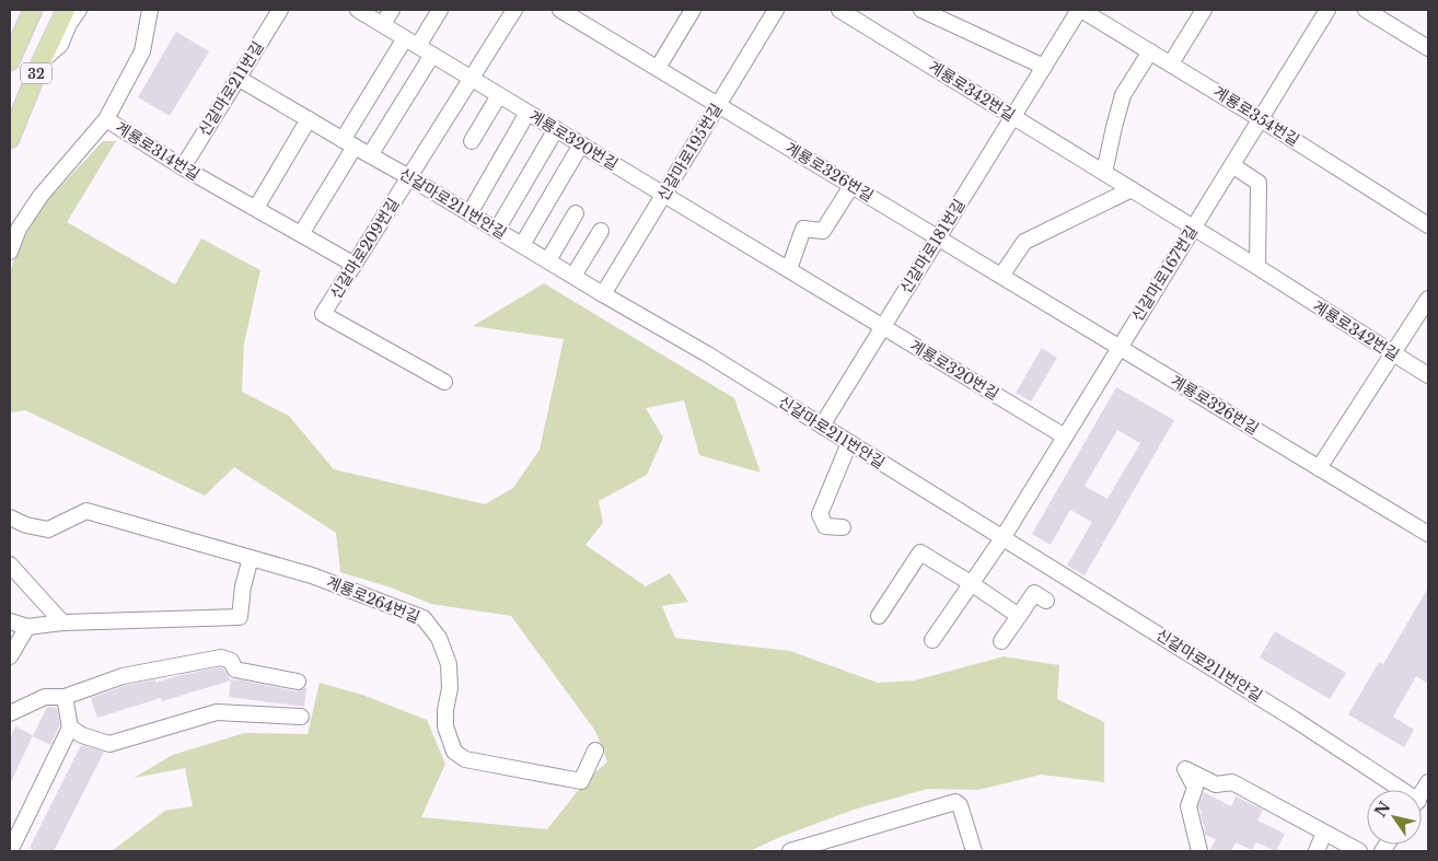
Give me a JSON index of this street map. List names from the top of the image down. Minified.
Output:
{"streets":{"main road":["32"],"street":["신갈마로211번길","계룡로342번길","계룡로354번길","계룡로320번길","계룡로314번길","신갈마로195번길","계룡로326번길","신갈마로211번안길","신갈마로181번길","신갈마로209번길","신갈마로167번길","계룡로264번길"]},"crossings":[["신갈마로211번길","계룡로314번길"],["신갈마로211번길","신갈마로211번안길"],["계룡로342번길","신갈마로181번길"],["계룡로342번길","신갈마로167번길"],["계룡로354번길","신갈마로181번길"],["계룡로354번길","신갈마로167번길"],["계룡로320번길","신갈마로195번길"],["계룡로320번길","신갈마로181번길"],["계룡로320번길","신갈마로209번길"],["계룡로320번길","신갈마로167번길"],["계룡로314번길","신갈마로209번길"],["신갈마로195번길","계룡로326번길"],["신갈마로195번길","신갈마로211번안길"],["계룡로326번길","신갈마로181번길"],["계룡로326번길","신갈마로167번길"],["신갈마로211번안길","신갈마로181번길"],["신갈마로211번안길","신갈마로209번길"],["신갈마로211번안길","신갈마로167번길"]],"north":"top left"}
